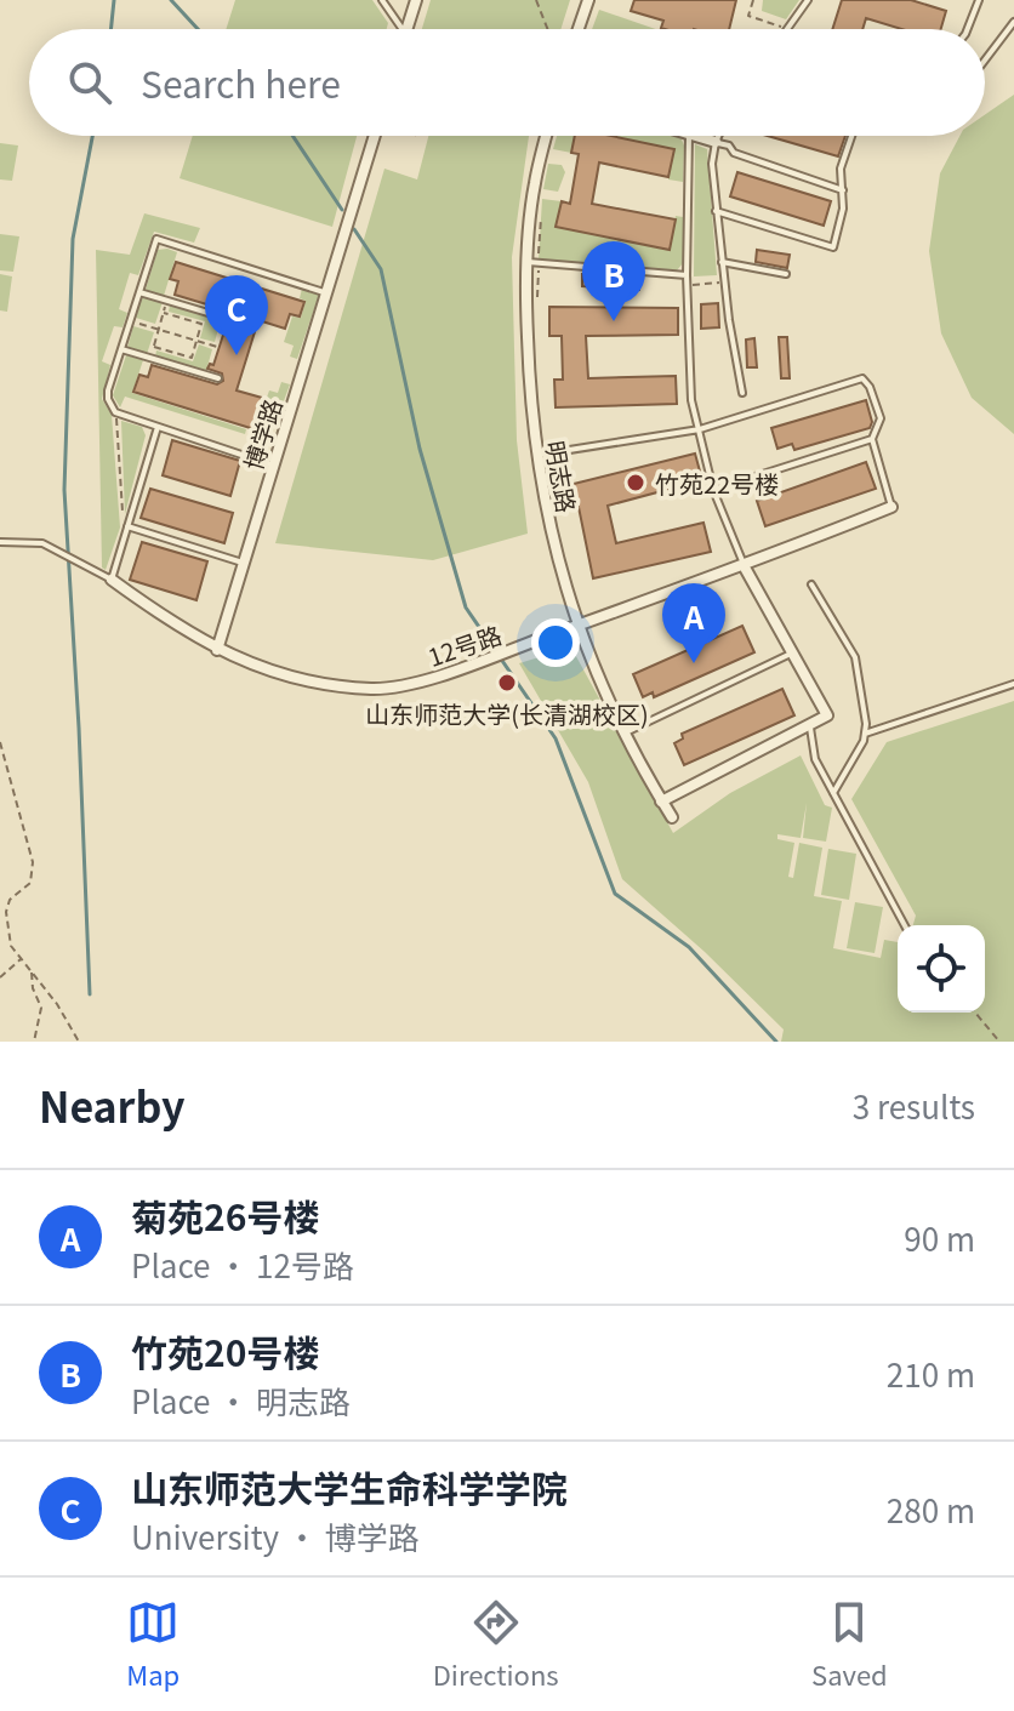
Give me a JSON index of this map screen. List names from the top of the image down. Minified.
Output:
{"streets":{"street":["博学路","明志路","12号路"]},"crossings":[["博学路","12号路"],["明志路","12号路"]],"places":["竹苑22号楼","山东师范大学(长清湖校区)"],"page":{"search":"Search here","pins":["B","C","A"],"heading":["Nearby","3 results"],"list":[{"mark":"A","name":"菊苑26号楼","note":"Place · 12号路","value":"90 m"},{"mark":"B","name":"竹苑20号楼","note":"Place · 明志路","value":"210 m"},{"mark":"C","name":"山东师范大学生命科学学院","note":"University · 博学路","value":"280 m"}],"nav":["Map","Directions","Saved"]}}
